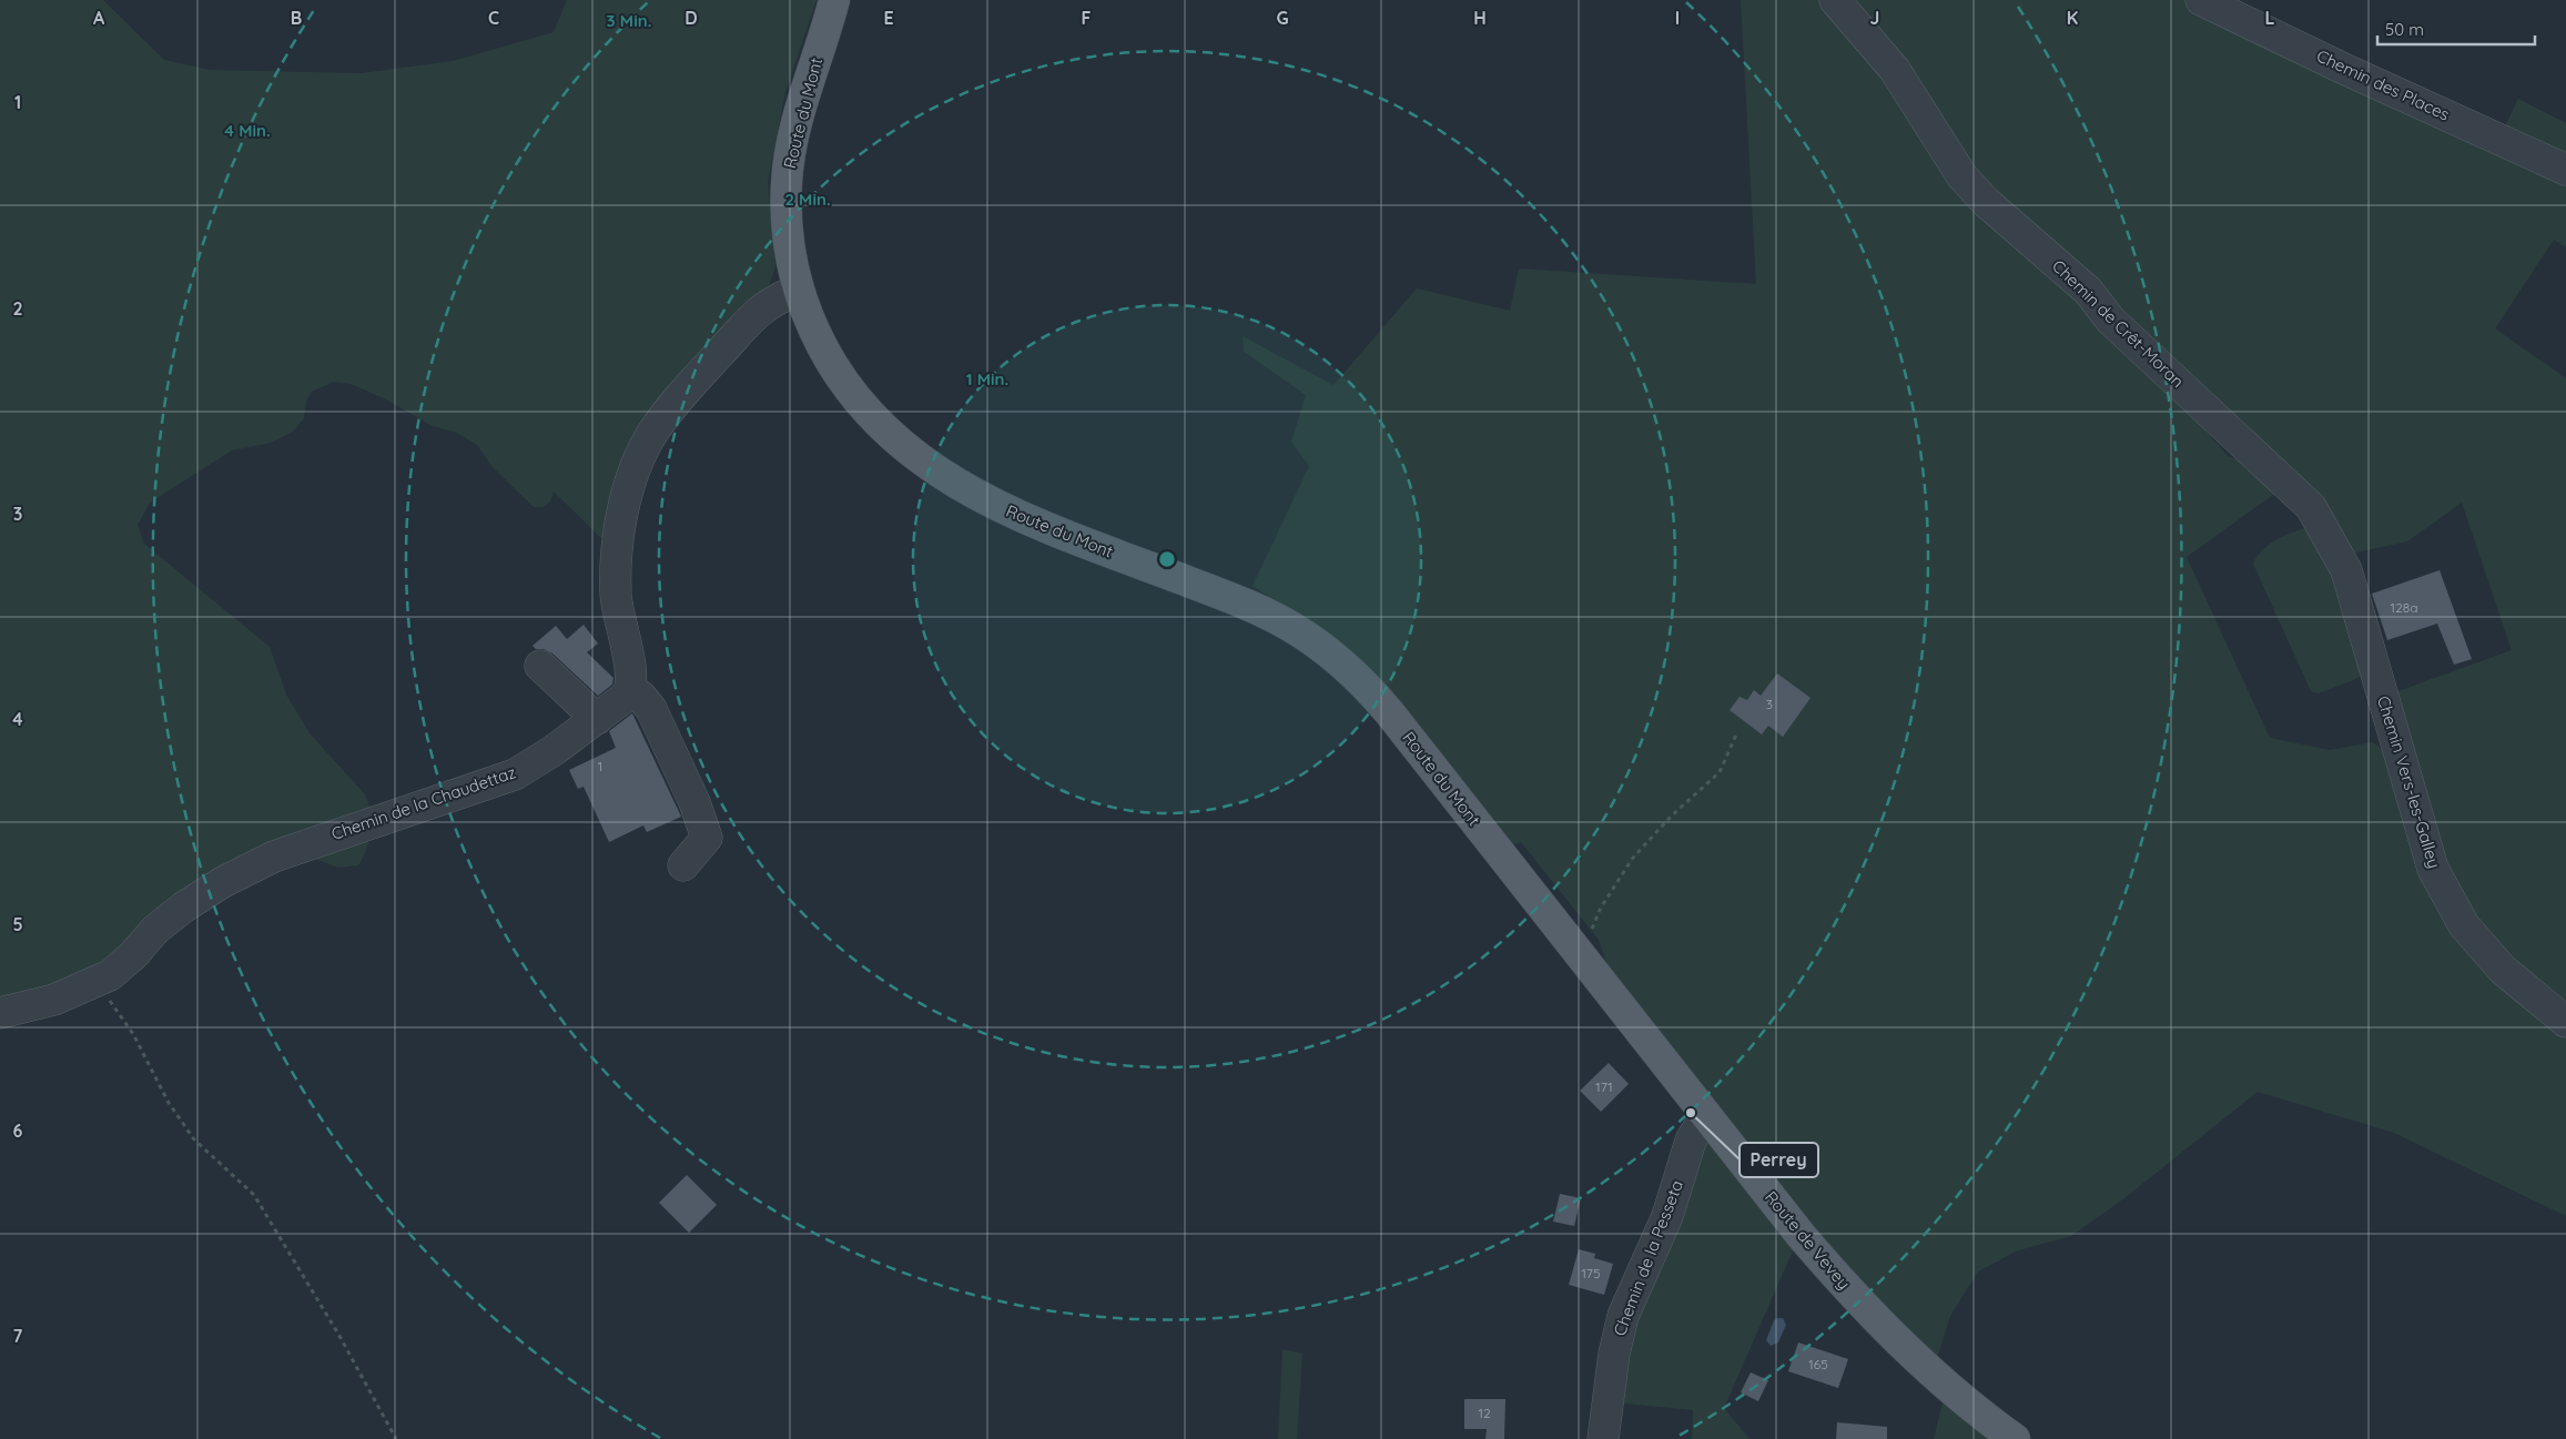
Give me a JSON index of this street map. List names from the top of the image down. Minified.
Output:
{"streets":{"main road":["Route du Mont","Route de Vevey"],"street":["Chemin des Places","Chemin de Crêt-Moran","Chemin Vers-les-Galley","Chemin de la Chaudettaz","Chemin de la Pesseta"]},"crossings":[["Route du Mont","Route de Vevey"],["Chemin de Crêt-Moran","Chemin Vers-les-Galley"],["Route de Vevey","Chemin de la Pesseta"]],"places":["Perrey"],"house_numbers":["128a","3","1","171","175","165","12"],"scale_bar":"50 m","grid":{"columns":["A","B","C","D","E","F","G","H","I","J","K","L"],"rows":["1","2","3","4","5","6","7"]},"rings":["3 Min.","4 Min.","2 Min.","1 Min."]}
